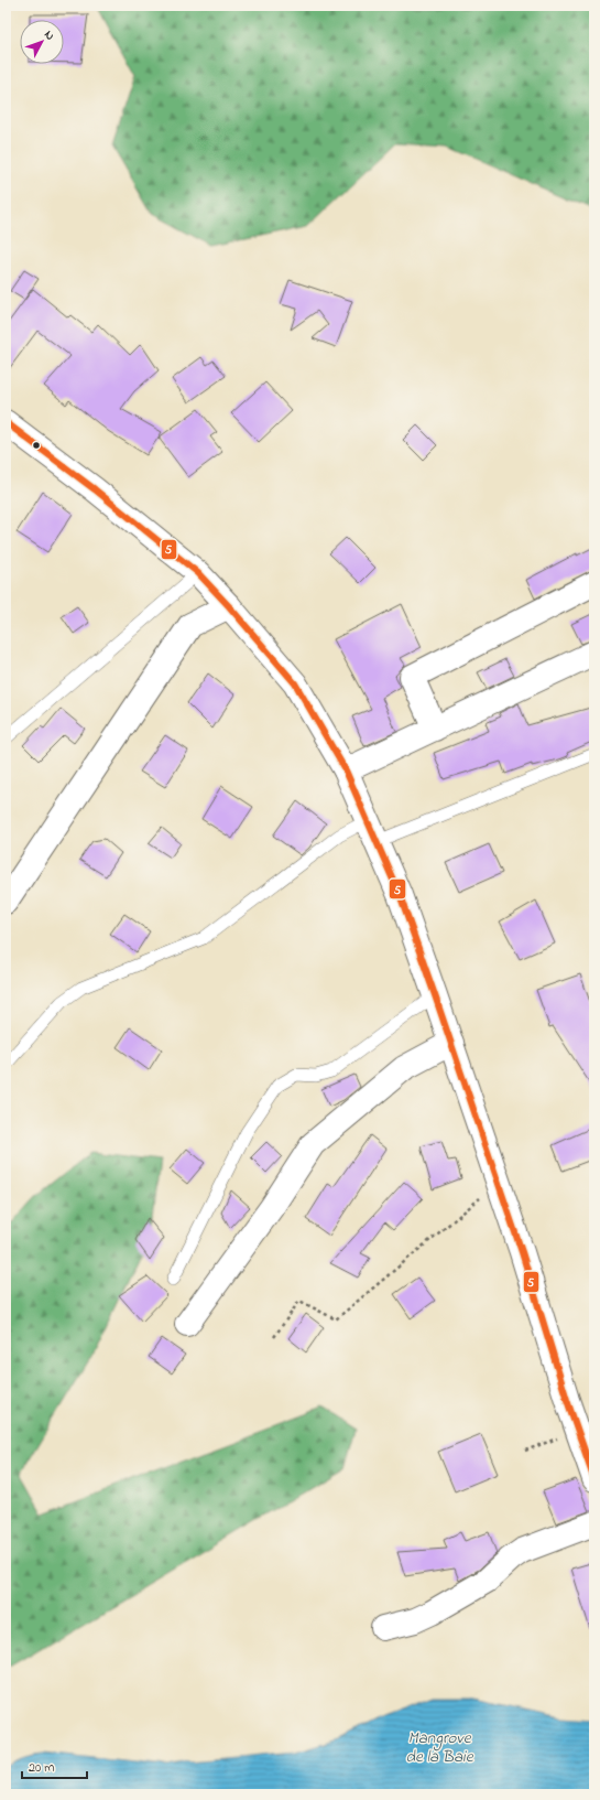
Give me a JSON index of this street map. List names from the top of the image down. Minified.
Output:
{"water":["Mangrove de la Baie"],"lines":["transit line 5"],"scale_bar":"20 m","north":"top right"}
